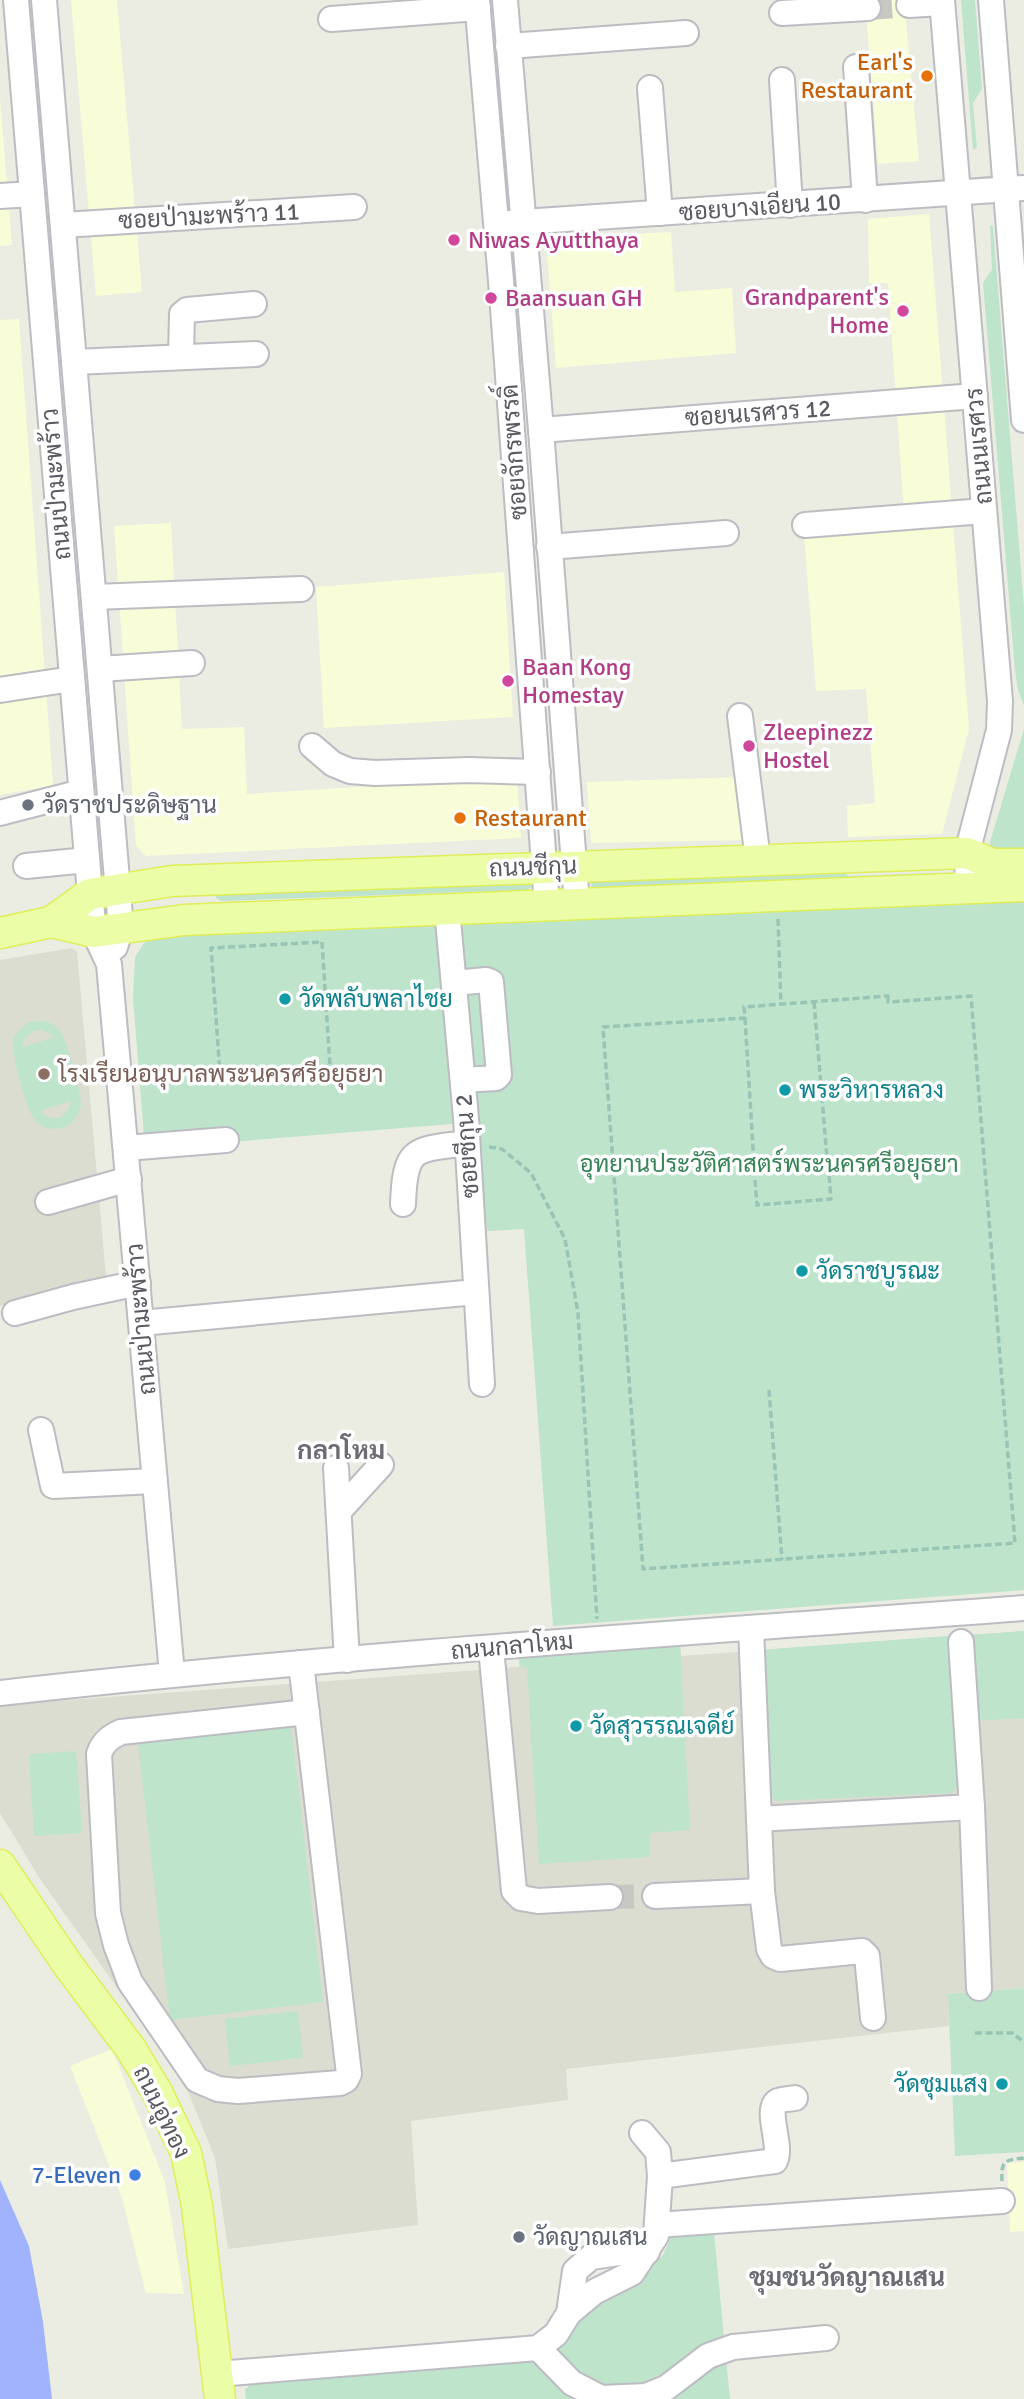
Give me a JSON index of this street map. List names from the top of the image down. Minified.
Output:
{"streets":{"main road":["ถนนชีกุน","ถนนอู่ทอง"],"street":["ซอยบางเอียน 10","ซอยป่ามะพร้าว 11","ซอยนเรศวร 12","ถนนนเรศวร","ซอยจักรพรรดิ์","ถนนป่ามะพร้าว","ซอยชีกุน 2","ถนนกลาโหม"]},"crossings":[["ซอยบางเอียน 10","ถนนนเรศวร"],["ซอยบางเอียน 10","ซอยจักรพรรดิ์"],["ซอยป่ามะพร้าว 11","ถนนป่ามะพร้าว"],["ซอยนเรศวร 12","ถนนนเรศวร"],["ซอยนเรศวร 12","ซอยจักรพรรดิ์"],["ถนนนเรศวร","ถนนชีกุน"],["ซอยจักรพรรดิ์","ถนนชีกุน"],["ถนนป่ามะพร้าว","ถนนชีกุน"],["ถนนป่ามะพร้าว","ถนนกลาโหม"],["ถนนชีกุน","ซอยชีกุน 2"]],"districts":["กลาโหม","ชุมชนวัดญาณเสน"],"parks":["อุทยานประวัติศาสตร์พระนครศรีอยุธยา"],"places":["Earl's Restaurant","Niwas Ayutthaya","Baansuan GH","Grandparent's Home","Baan Kong Homestay","Zleepinezz Hostel","วัดราชประดิษฐาน","Restaurant","วัดพลับพลาไชย","โรงเรียนอนุบาลพระนครศรีอยุธยา","พระวิหารหลวง","วัดราชบูรณะ","วัดสุวรรณเจดีย์","วัดชุมแสง","7-Eleven","วัดญาณเสน"]}
